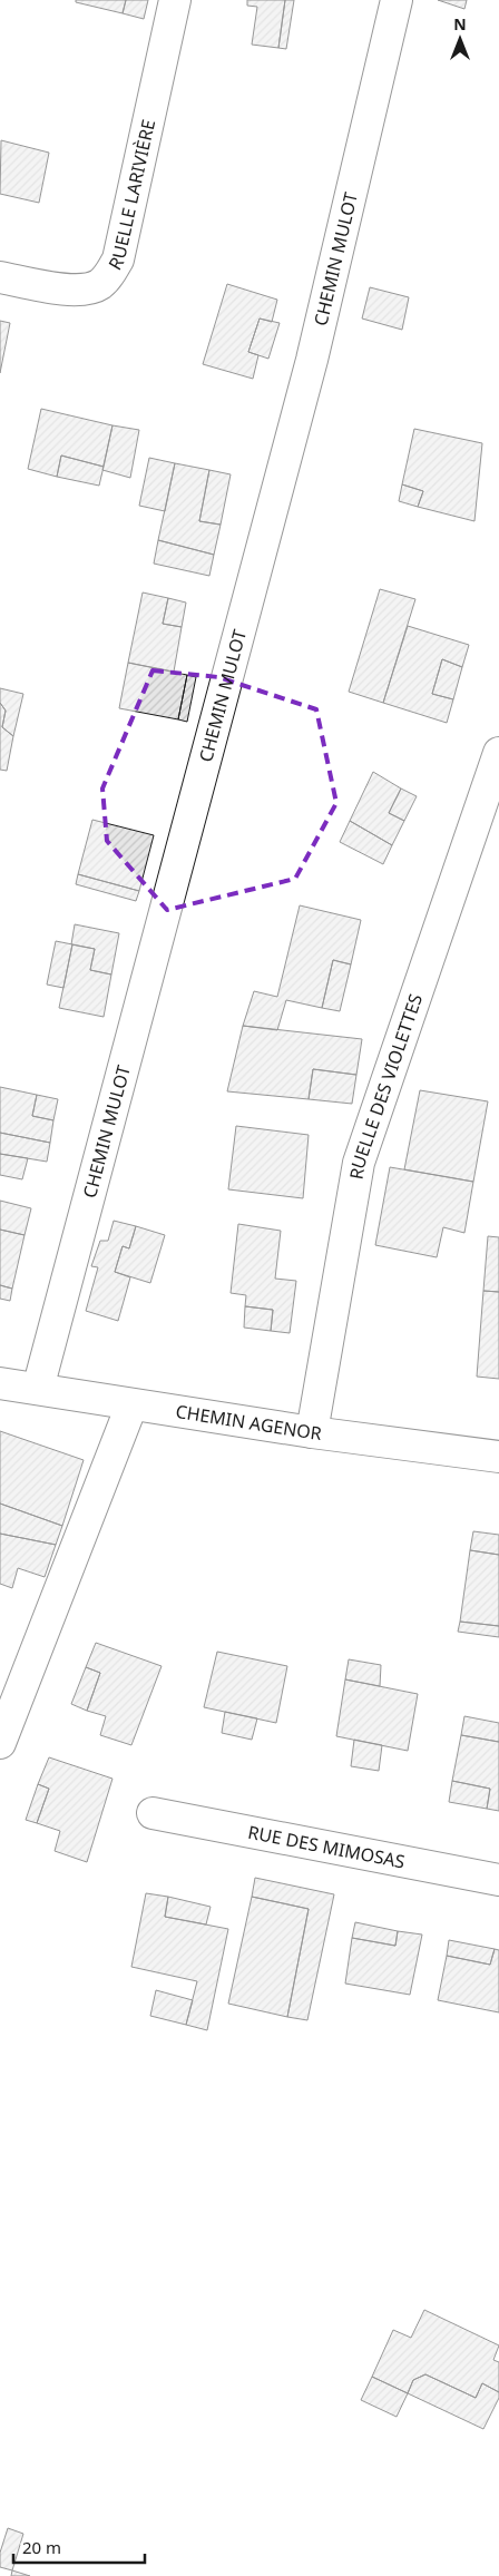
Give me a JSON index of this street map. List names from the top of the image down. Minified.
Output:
{"streets":{"street":["RUELLE LARIVIÈRE","CHEMIN MULOT","RUELLE DES VIOLETTES","CHEMIN AGENOR","RUE DES MIMOSAS"]},"crossings":[["CHEMIN MULOT","CHEMIN AGENOR"],["RUELLE DES VIOLETTES","CHEMIN AGENOR"]],"scale_bar":"20 m","north":"top"}
